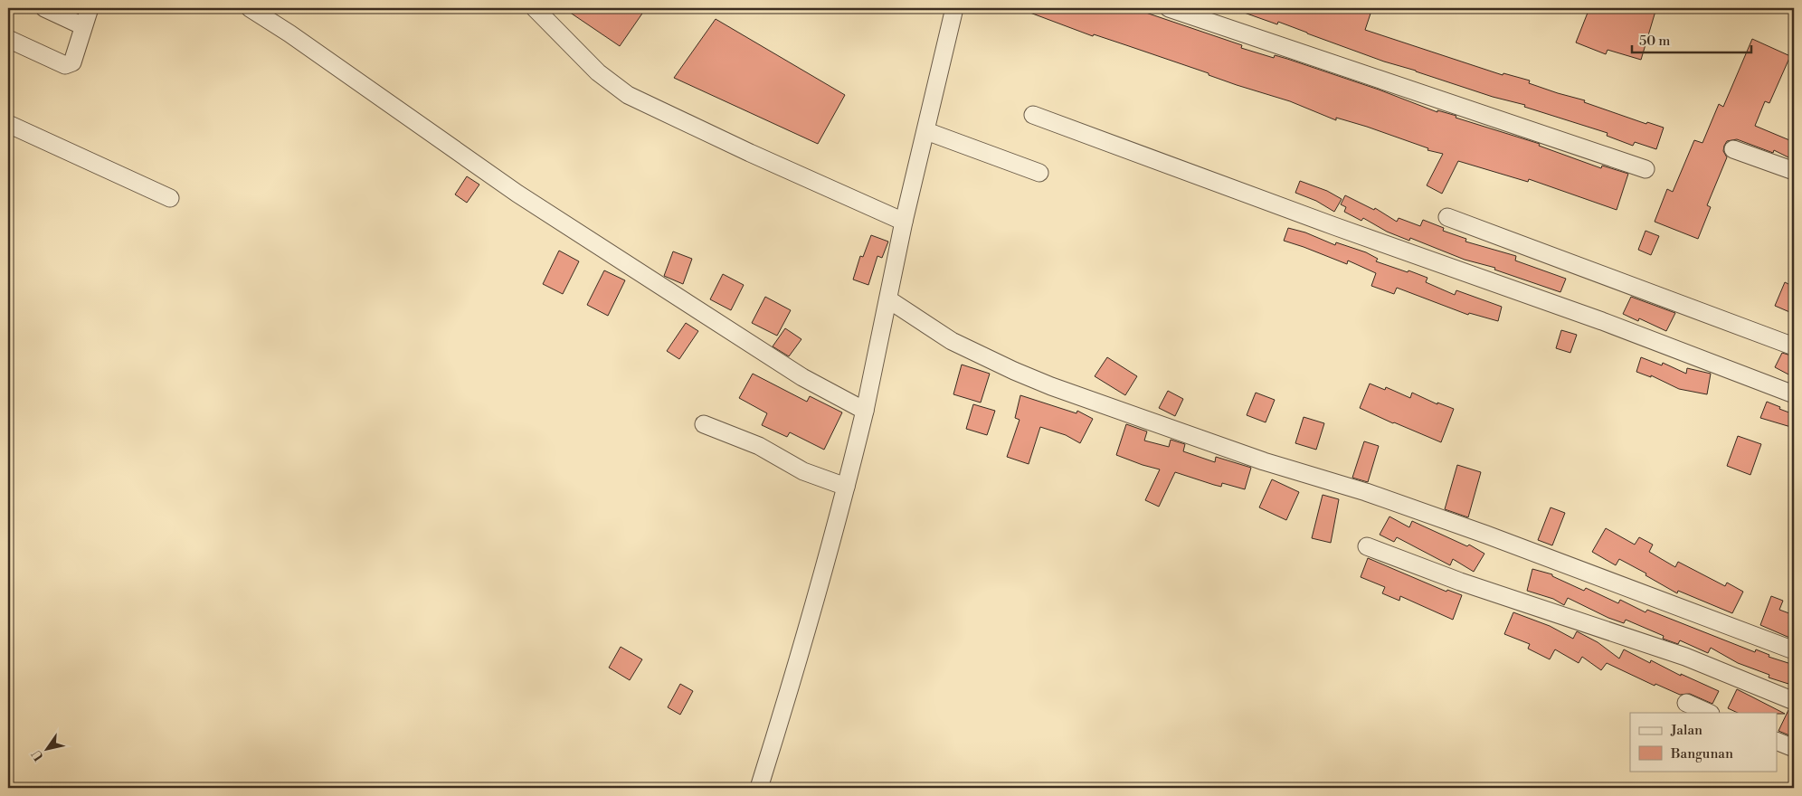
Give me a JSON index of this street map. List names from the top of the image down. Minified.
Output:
{"legend":["Jalan","Bangunan"],"scale_bar":"50 m","north":"bottom left"}
